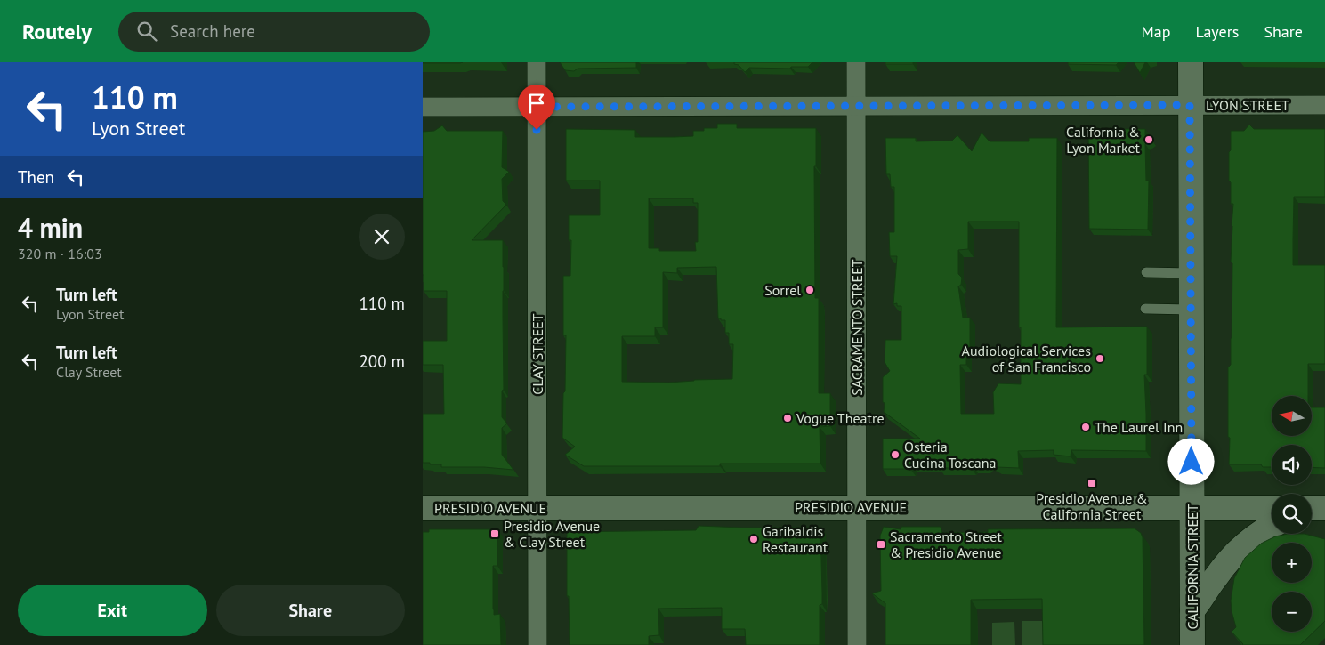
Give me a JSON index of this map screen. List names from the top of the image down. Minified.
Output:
{"streets":{"street":["LYON STREET","SACRAMENTO STREET","CLAY STREET","PRESIDIO AVENUE","CALIFORNIA STREET"]},"crossings":[["LYON STREET","SACRAMENTO STREET"],["LYON STREET","CLAY STREET"],["LYON STREET","CALIFORNIA STREET"],["SACRAMENTO STREET","PRESIDIO AVENUE"],["CLAY STREET","PRESIDIO AVENUE"],["PRESIDIO AVENUE","CALIFORNIA STREET"]],"places":{"other":["California & Lyon Market","Sorrel","Audiological Services of San Francisco","Vogue Theatre","The Laurel Inn","Osteria Cucina Toscana","Garibaldis Restaurant"],"transit":["Presidio Avenue & California Street","Presidio Avenue & Clay Street","Sacramento Street & Presidio Avenue"]},"north":"left","page":{"header":"Routely","search":"Search here","nav":["Map","Layers","Share"],"turn":["110 m","Lyon Street"],"then":"Then","heading":["4 min","320 m · 16:03"],"list":[{"name":"Turn left","note":"Lyon Street","value":"110 m"},{"name":"Turn left","note":"Clay Street","value":"200 m"}],"map_buttons":["+","−"],"buttons":["Exit","Share"]}}
